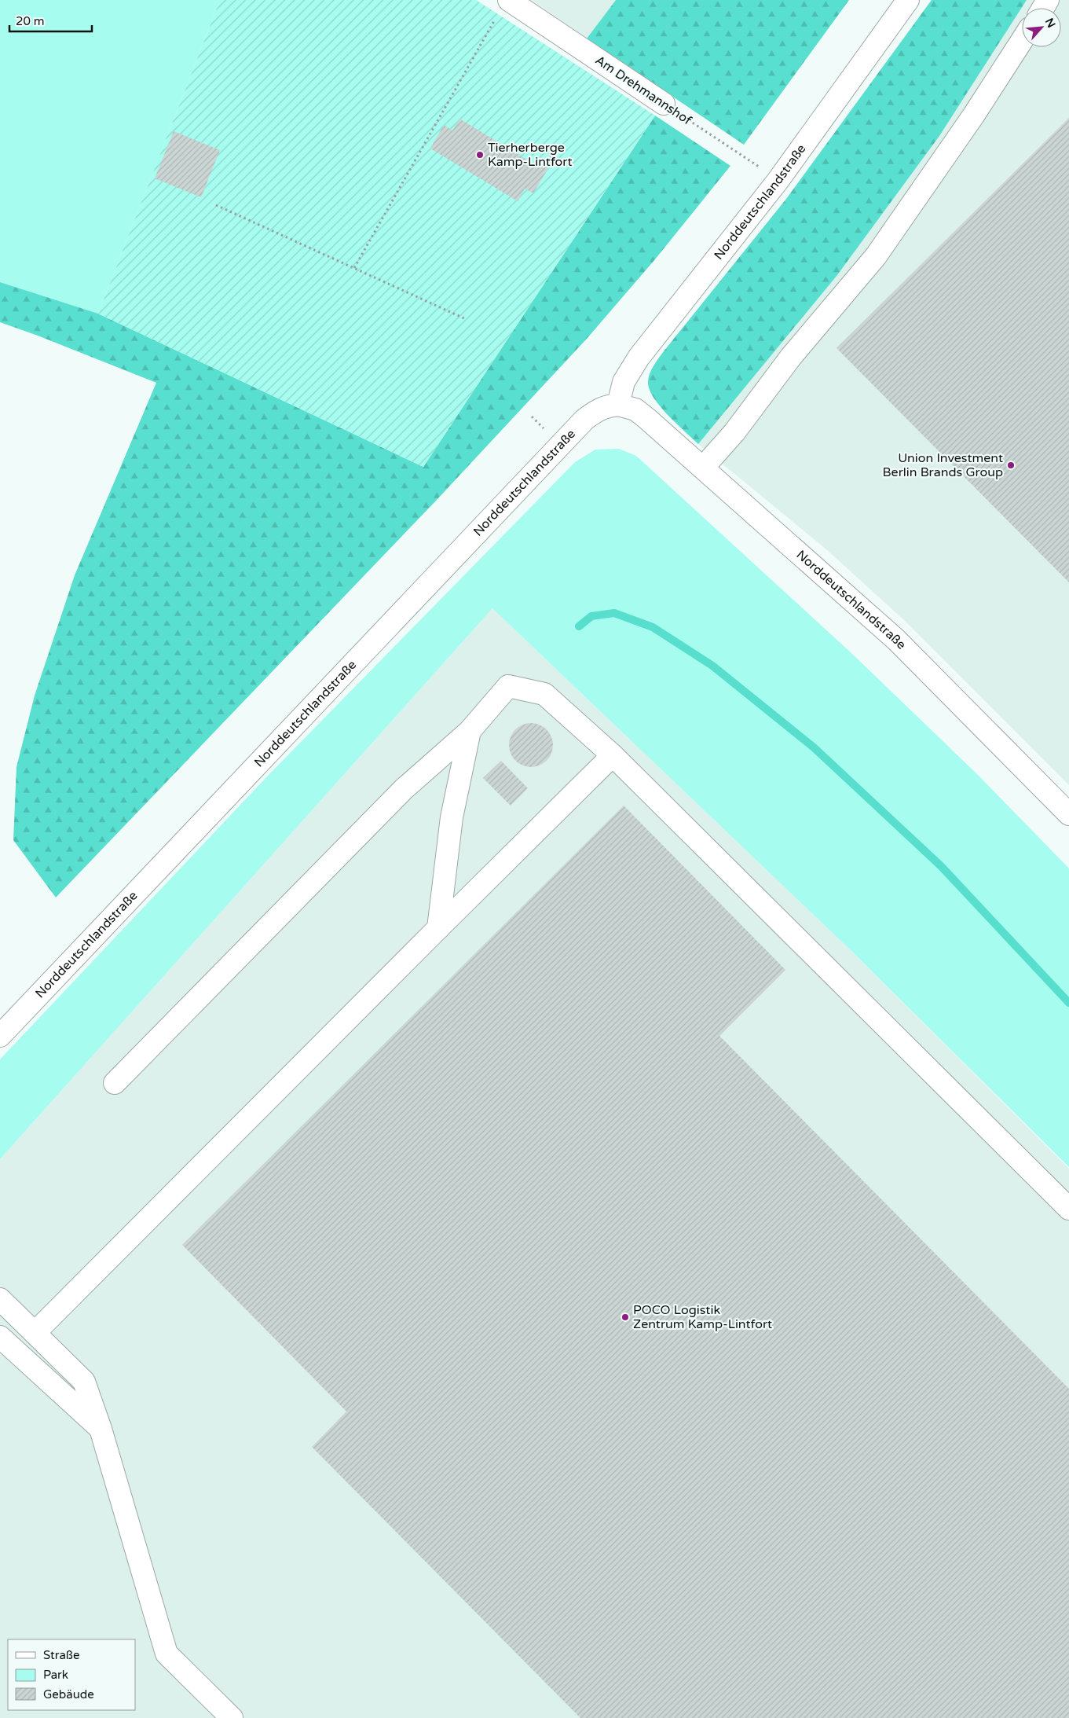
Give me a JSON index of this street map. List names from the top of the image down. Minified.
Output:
{"streets":{"street":["Am Drehmannshof","Norddeutschlandstraße"]},"crossings":[["Am Drehmannshof","Norddeutschlandstraße"]],"places":["Tierherberge Kamp-Lintfort","Union Investment Berlin Brands Group","POCO Logistik Zentrum Kamp-Lintfort"],"legend":["Straße","Park","Gebäude"],"scale_bar":"20 m","north":"top right"}
